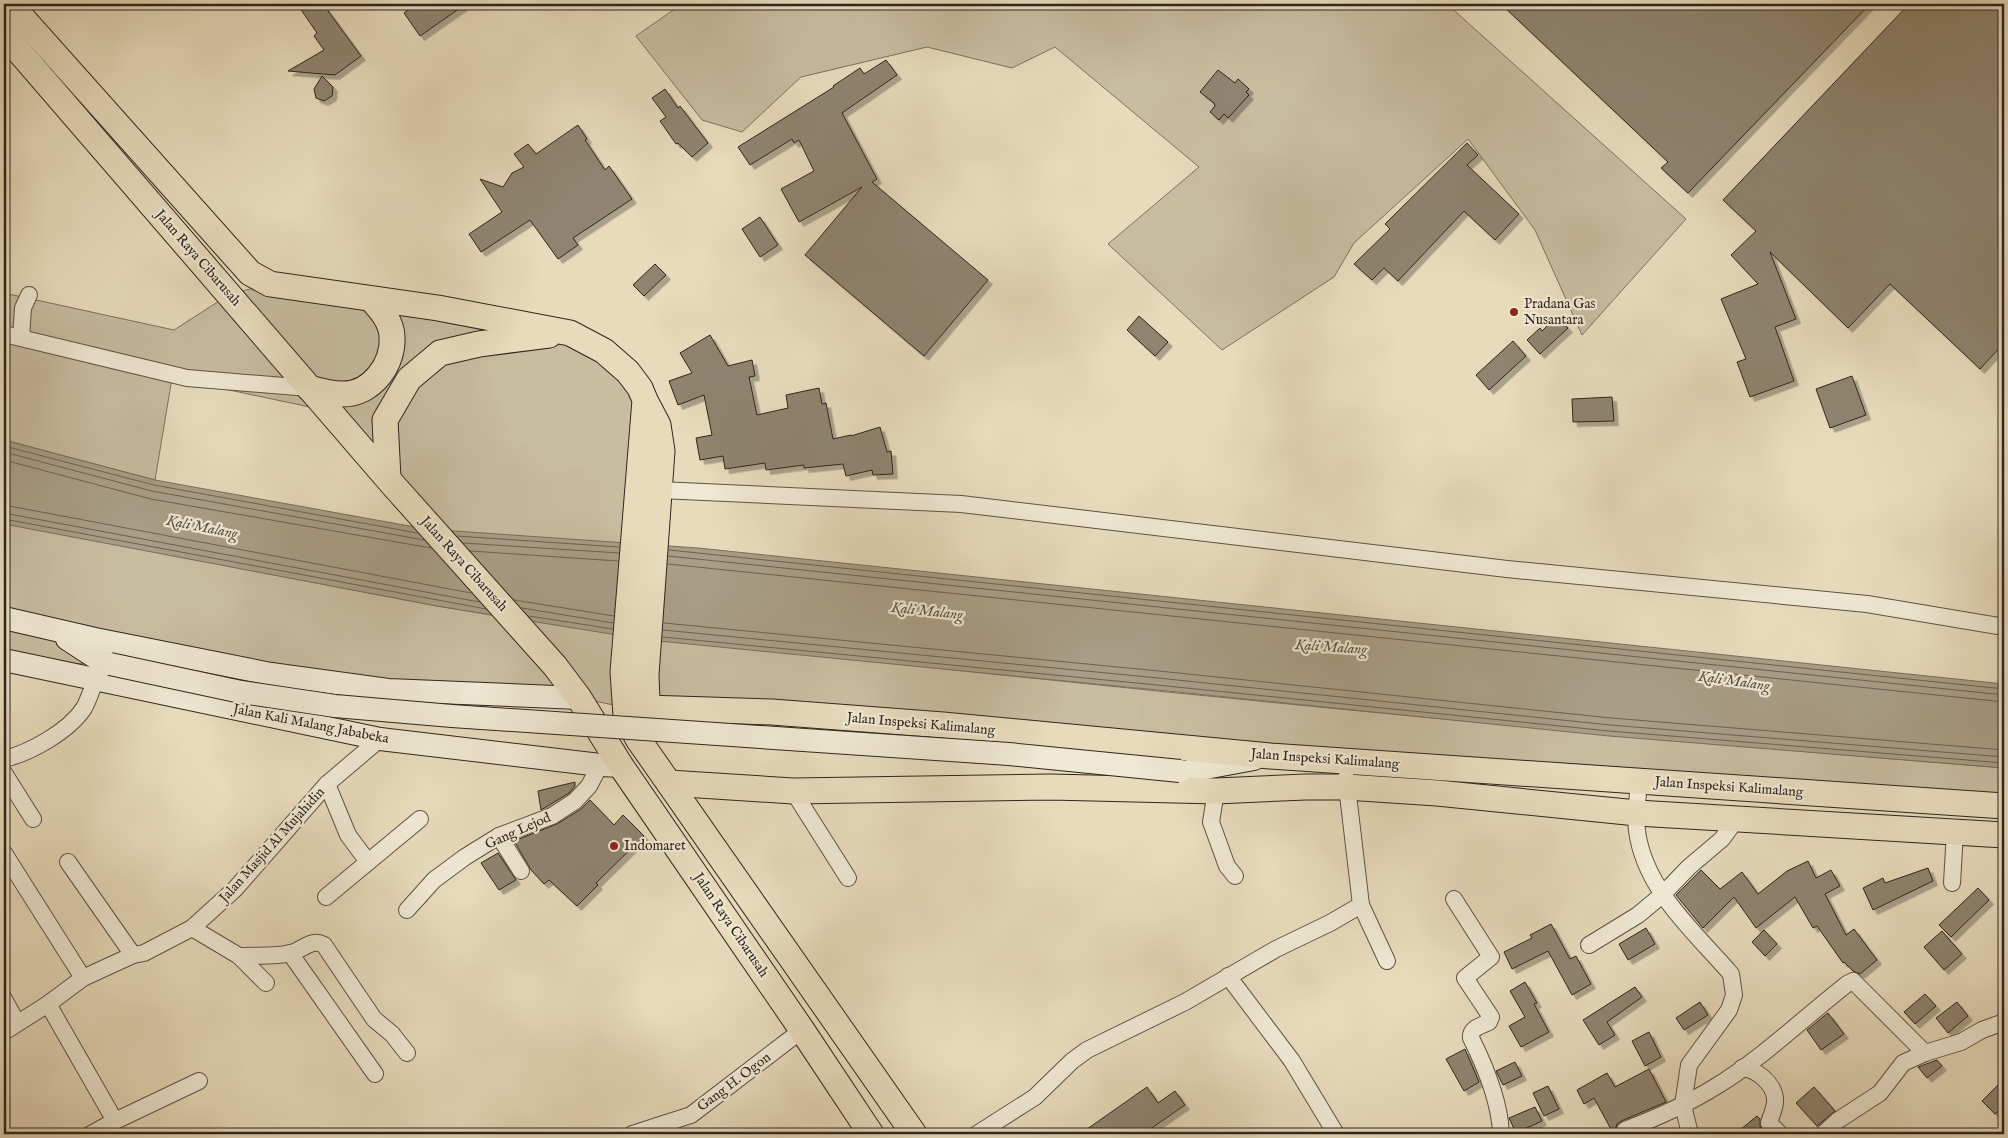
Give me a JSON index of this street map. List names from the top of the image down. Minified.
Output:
{"streets":{"main road":["Jalan Raya Cibarusah","Jalan Kali Malang Jababeka","Jalan Inspeksi Kalimalang"],"street":["Gang Lejod","Jalan Masjid Al Mujahidin","Gang H. Ogon"]},"crossings":[["Jalan Raya Cibarusah","Jalan Kali Malang Jababeka"],["Jalan Raya Cibarusah","Jalan Inspeksi Kalimalang"],["Jalan Raya Cibarusah","Gang Lejod"],["Jalan Raya Cibarusah","Gang H. Ogon"],["Jalan Kali Malang Jababeka","Gang Lejod"],["Jalan Kali Malang Jababeka","Jalan Masjid Al Mujahidin"]],"water":["Kali Malang"],"places":["Pradana Gas Nusantara","Indomaret"]}
